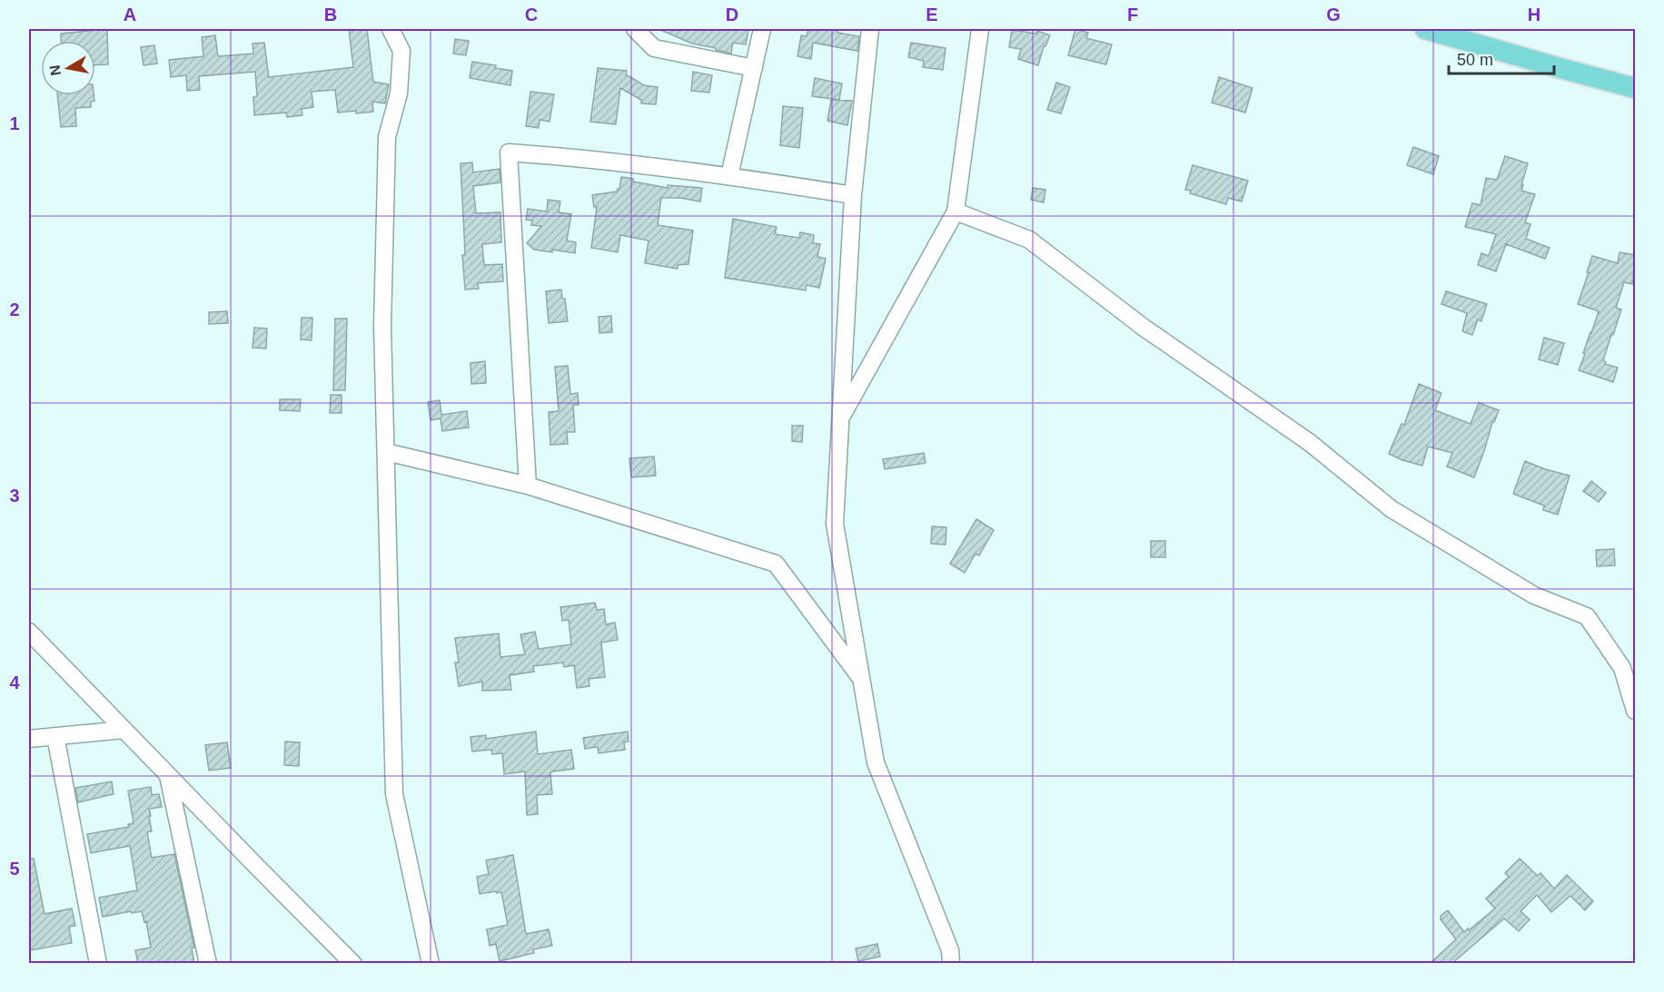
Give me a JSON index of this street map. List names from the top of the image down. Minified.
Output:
{"scale_bar":"50 m","north":"left","grid":{"columns":["A","B","C","D","E","F","G","H"],"rows":["1","2","3","4","5"]}}
